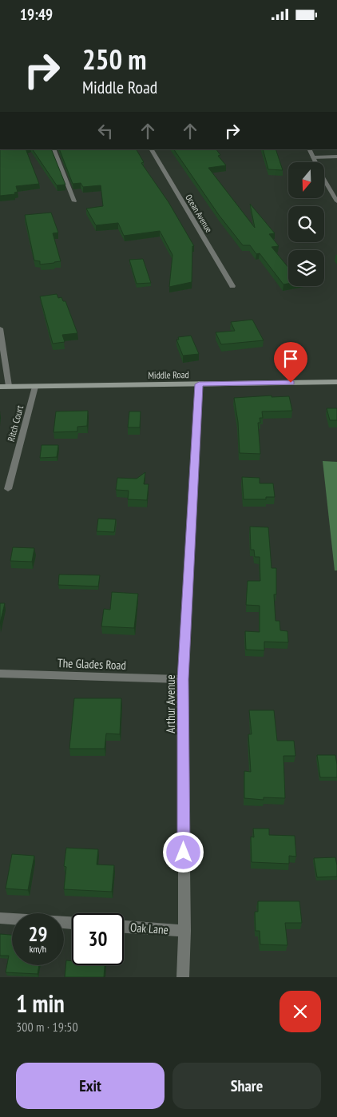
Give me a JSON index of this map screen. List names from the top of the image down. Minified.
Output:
{"streets":{"main road":["Middle Road"],"street":["Ocean Avenue","Ritch Court","The Glades Road","Arthur Avenue","Oak Lane"]},"crossings":[["Middle Road","Ritch Court"],["Middle Road","Arthur Avenue"],["The Glades Road","Arthur Avenue"],["Arthur Avenue","Oak Lane"]],"north":"bottom","page":{"status":"19:49","turn":["250 m","Middle Road"],"speed":"29 km/h","limit":"30","heading":["1 min","300 m · 19:50"],"buttons":["Exit","Share"]}}
